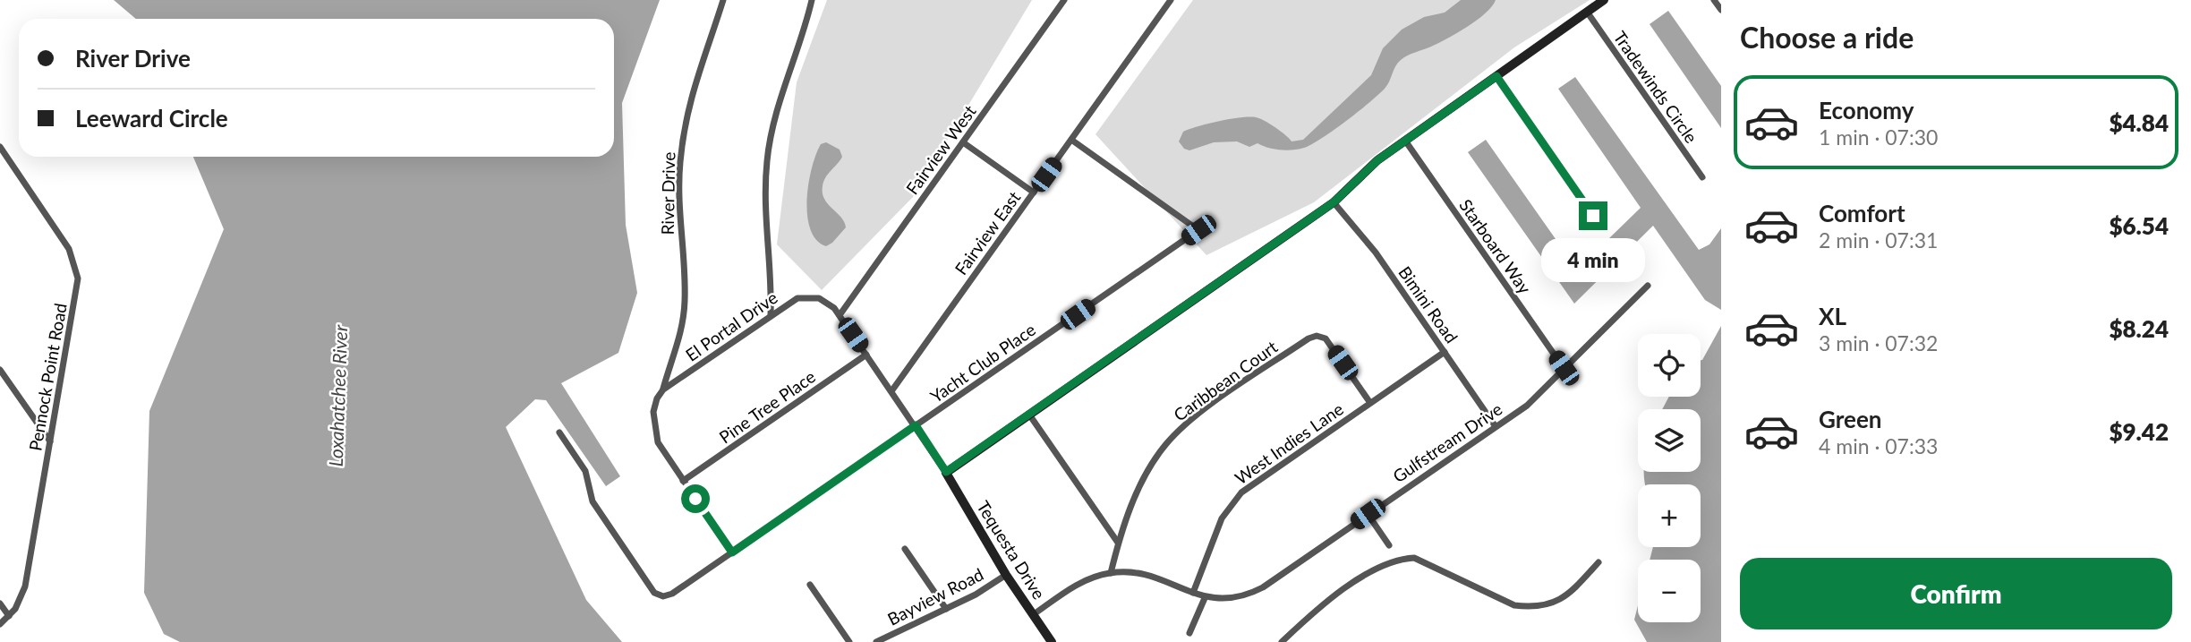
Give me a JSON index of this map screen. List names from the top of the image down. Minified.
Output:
{"streets":{"street":["Tradewinds Circle","Fairview West","River Drive","Fairview East","Starboard Way","Bimini Road","El Portal Drive","Yacht Club Place","Pennock Point Road","Caribbean Court","Pine Tree Place","Gulfstream Drive","West Indies Lane","Tequesta Drive","Bayview Road"]},"crossings":[["Fairview West","El Portal Drive"],["River Drive","El Portal Drive"],["Fairview East","El Portal Drive"],["Fairview East","Yacht Club Place"],["Starboard Way","Gulfstream Drive"],["Bimini Road","Gulfstream Drive"],["Bimini Road","West Indies Lane"],["El Portal Drive","Yacht Club Place"],["El Portal Drive","Pine Tree Place"],["El Portal Drive","Tequesta Drive"],["Caribbean Court","Gulfstream Drive"],["Caribbean Court","West Indies Lane"],["Gulfstream Drive","West Indies Lane"],["Gulfstream Drive","Tequesta Drive"],["Tequesta Drive","Bayview Road"]],"water":["Loxahatchee River"],"page":{"heading":"Choose a ride","banner":["River Drive","Leeward Circle"],"list":[{"name":"Economy","note":"1 min · 07:30","value":"$4.84"},{"name":"Comfort","note":"2 min · 07:31","value":"$6.54"},{"name":"XL","note":"3 min · 07:32","value":"$8.24"},{"name":"Green","note":"4 min · 07:33","value":"$9.42"}],"bubble":"4 min","map_buttons":["+","−"],"buttons":"Confirm"}}
